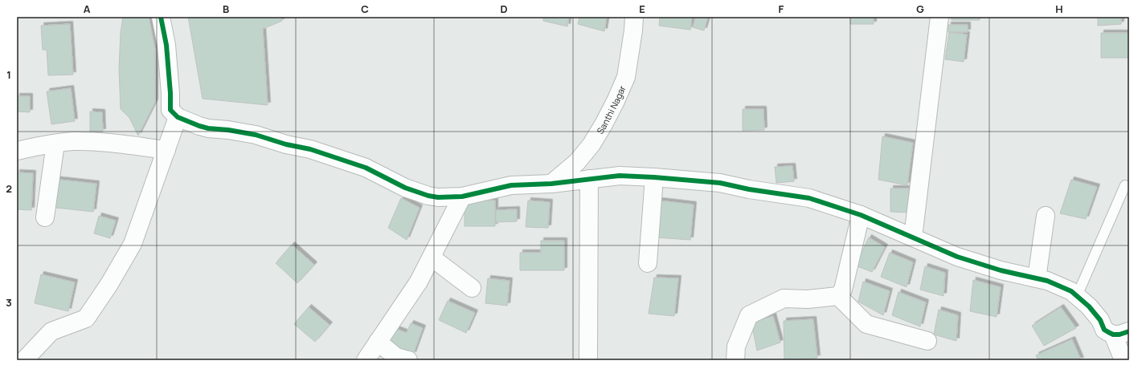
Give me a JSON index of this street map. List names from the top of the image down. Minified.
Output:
{"streets":{"street":["Santhi Nagar"]},"grid":{"columns":["A","B","C","D","E","F","G","H"],"rows":["1","2","3"]}}
